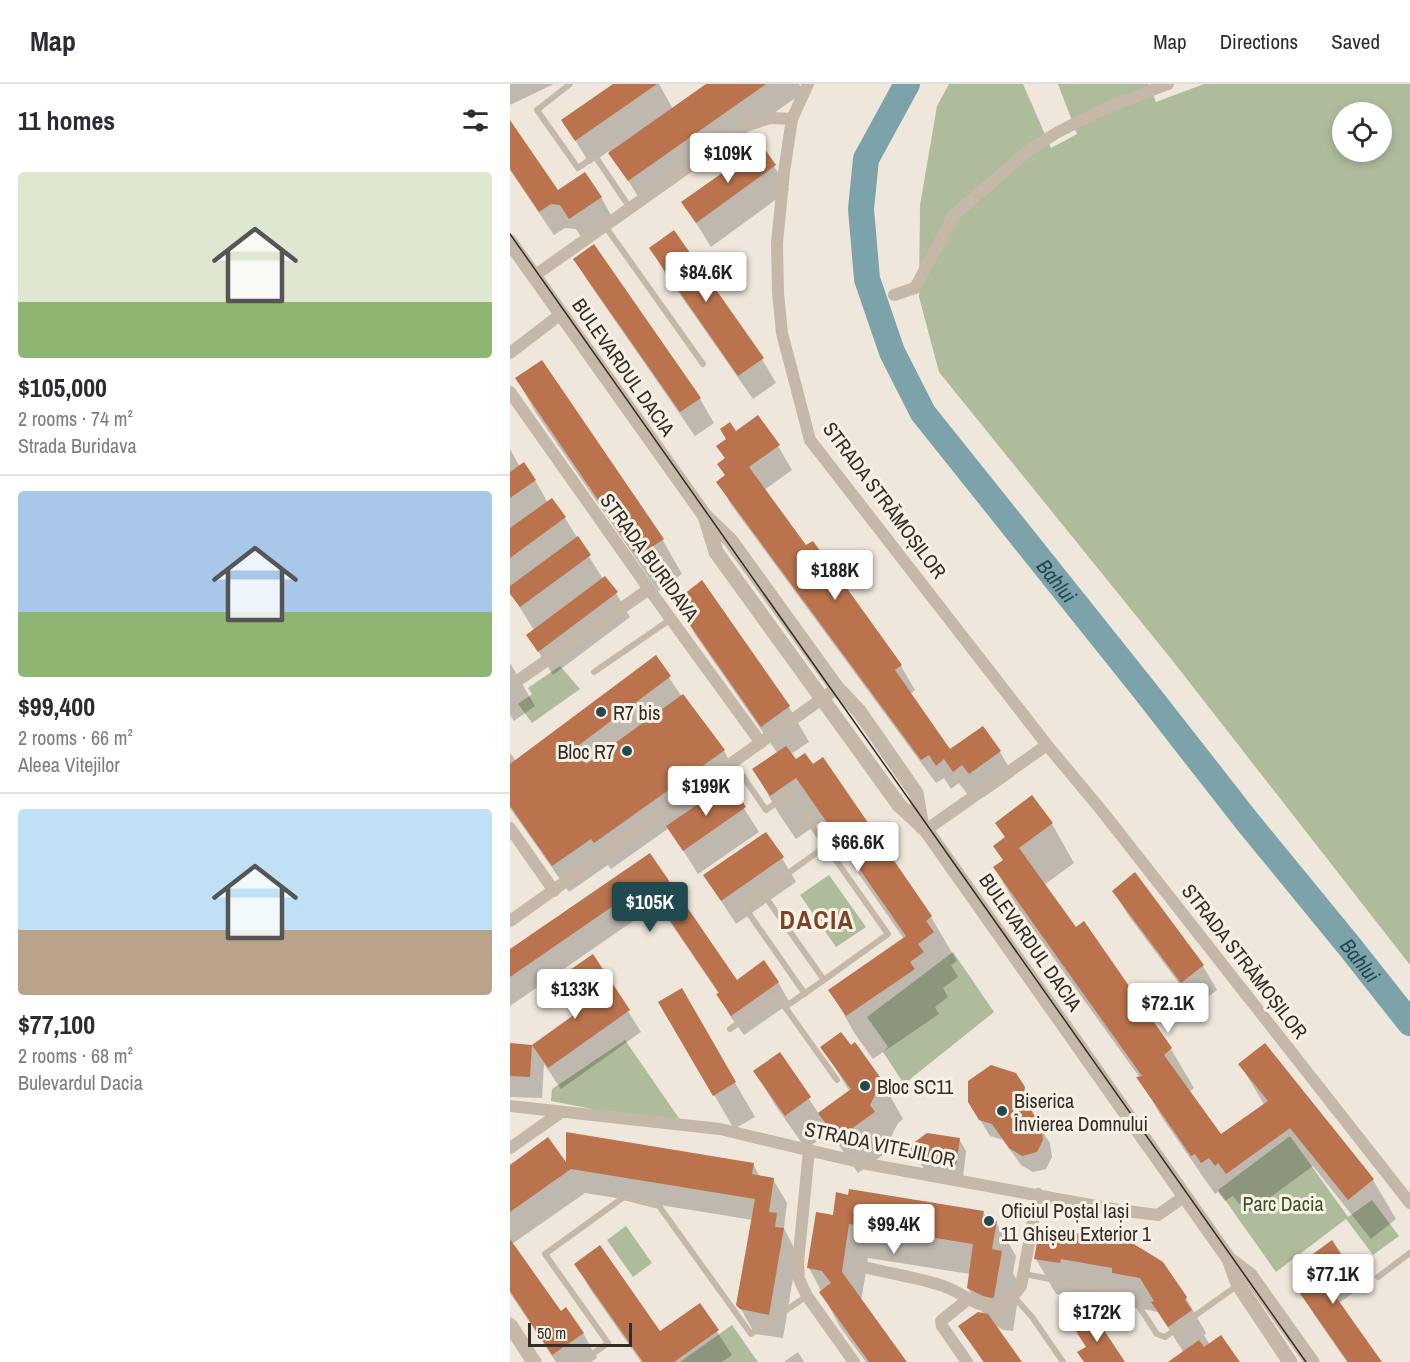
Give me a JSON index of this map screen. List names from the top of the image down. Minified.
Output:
{"streets":{"street":["BULEVARDUL DACIA","STRADA STRĂMOȘILOR","STRADA BURIDAVA","STRADA VITEJILOR"]},"crossings":[["BULEVARDUL DACIA","STRADA VITEJILOR"]],"districts":["DACIA"],"water":["Bahlui"],"parks":["Parc Dacia"],"places":["R7 bis","Bloc R7","Bloc SC11","Biserica Învierea Domnului","Oficiul Poștal Iași 11 Ghișeu Exterior 1"],"scale_bar":"50 m","page":{"header":"Map","nav":["Map","Directions","Saved"],"heading":"11 homes","price":["$109K","$84.6K","$188K","$199K","$66.6K","$105K","$133K","$72.1K","$99.4K","$77.1K","$172K"],"list":[{"name":"$105,000","note":"2 rooms · 74 m² · Strada Buridava"},{"name":"$99,400","note":"2 rooms · 66 m² · Aleea Vitejilor"},{"name":"$77,100","note":"2 rooms · 68 m² · Bulevardul Dacia"}],"scale":"50 m"}}
